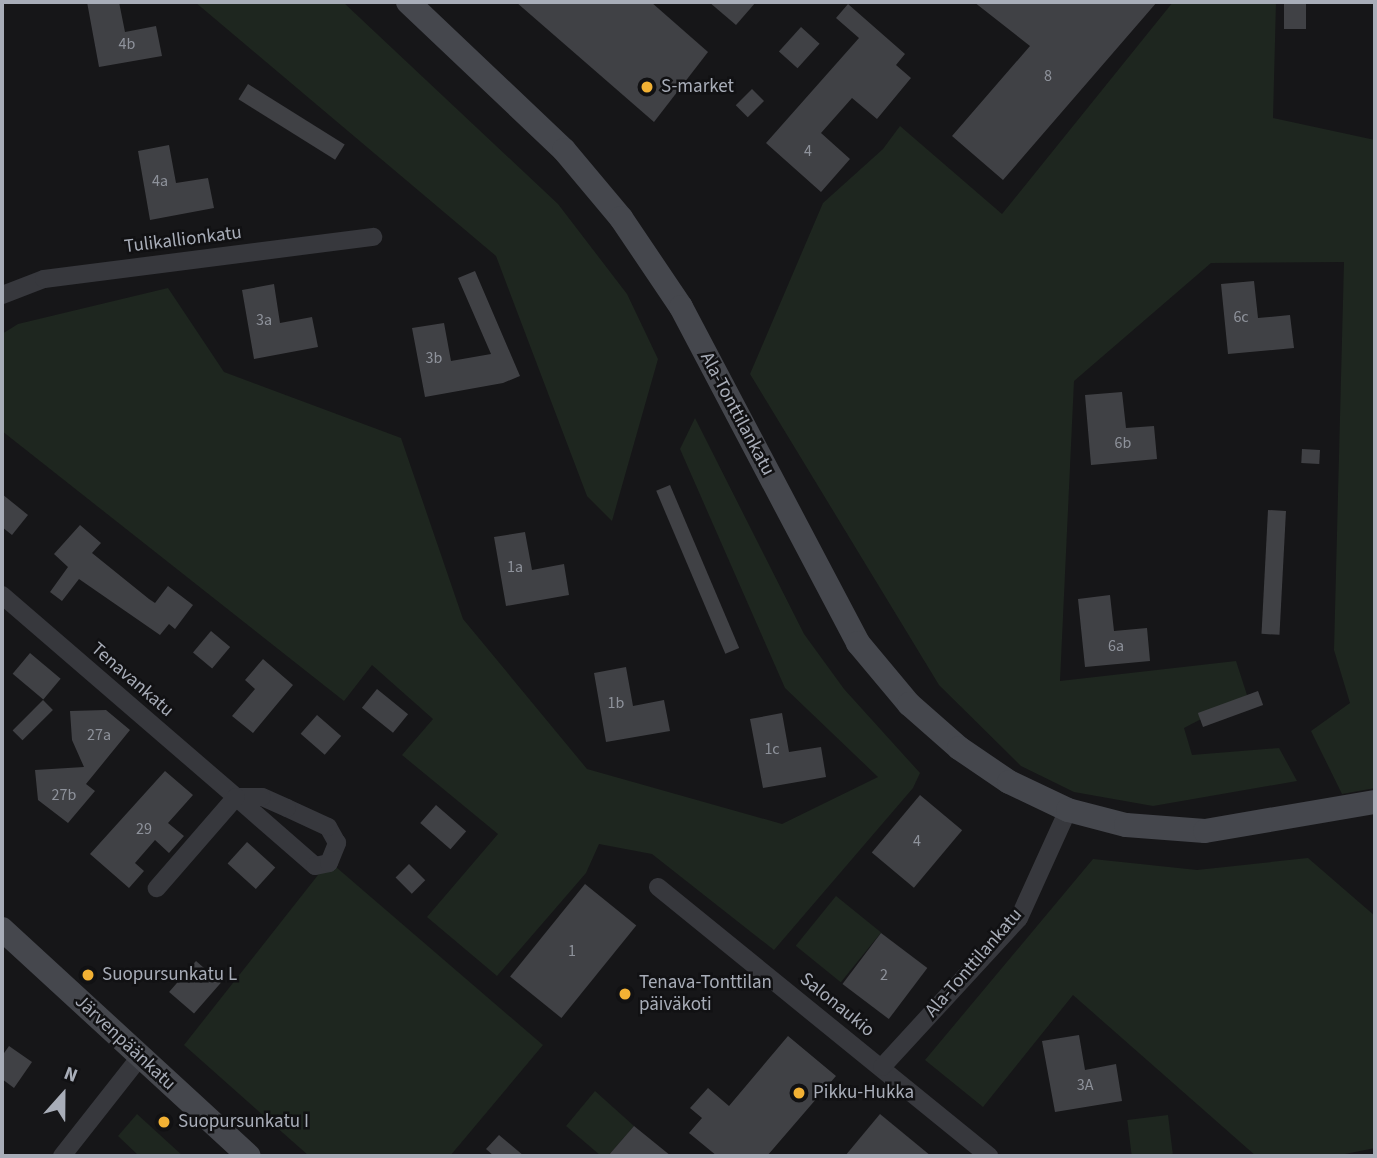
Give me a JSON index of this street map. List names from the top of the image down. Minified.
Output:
{"streets":{"street":["Tulikallionkatu","Ala-Tonttilankatu","Tenavankatu","Salonaukio","Järvenpäänkatu"]},"crossings":[["Ala-Tonttilankatu","Salonaukio"]],"places":["S-market","Suopursunkatu L","Tenava-Tonttilan päiväkoti","Pikku-Hukka","Suopursunkatu I"],"house_numbers":["4b","8","4","4a","6c","3a","3b","6b","1a","6a","1b","27a","1c","27b","29","4","1","2","3A"],"north":"top"}
